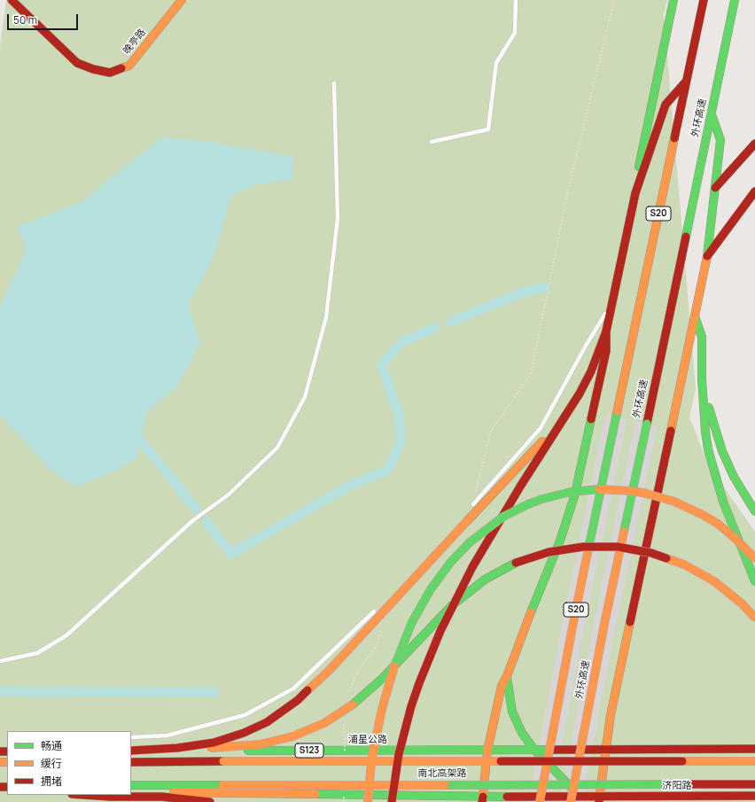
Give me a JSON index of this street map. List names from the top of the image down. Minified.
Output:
{"streets":{"main road":["晚亭路","外环高速","S20","浦星公路","S123","南北高架路","济阳路"]},"legend":["畅通","缓行","拥堵"],"scale_bar":"50 m"}
